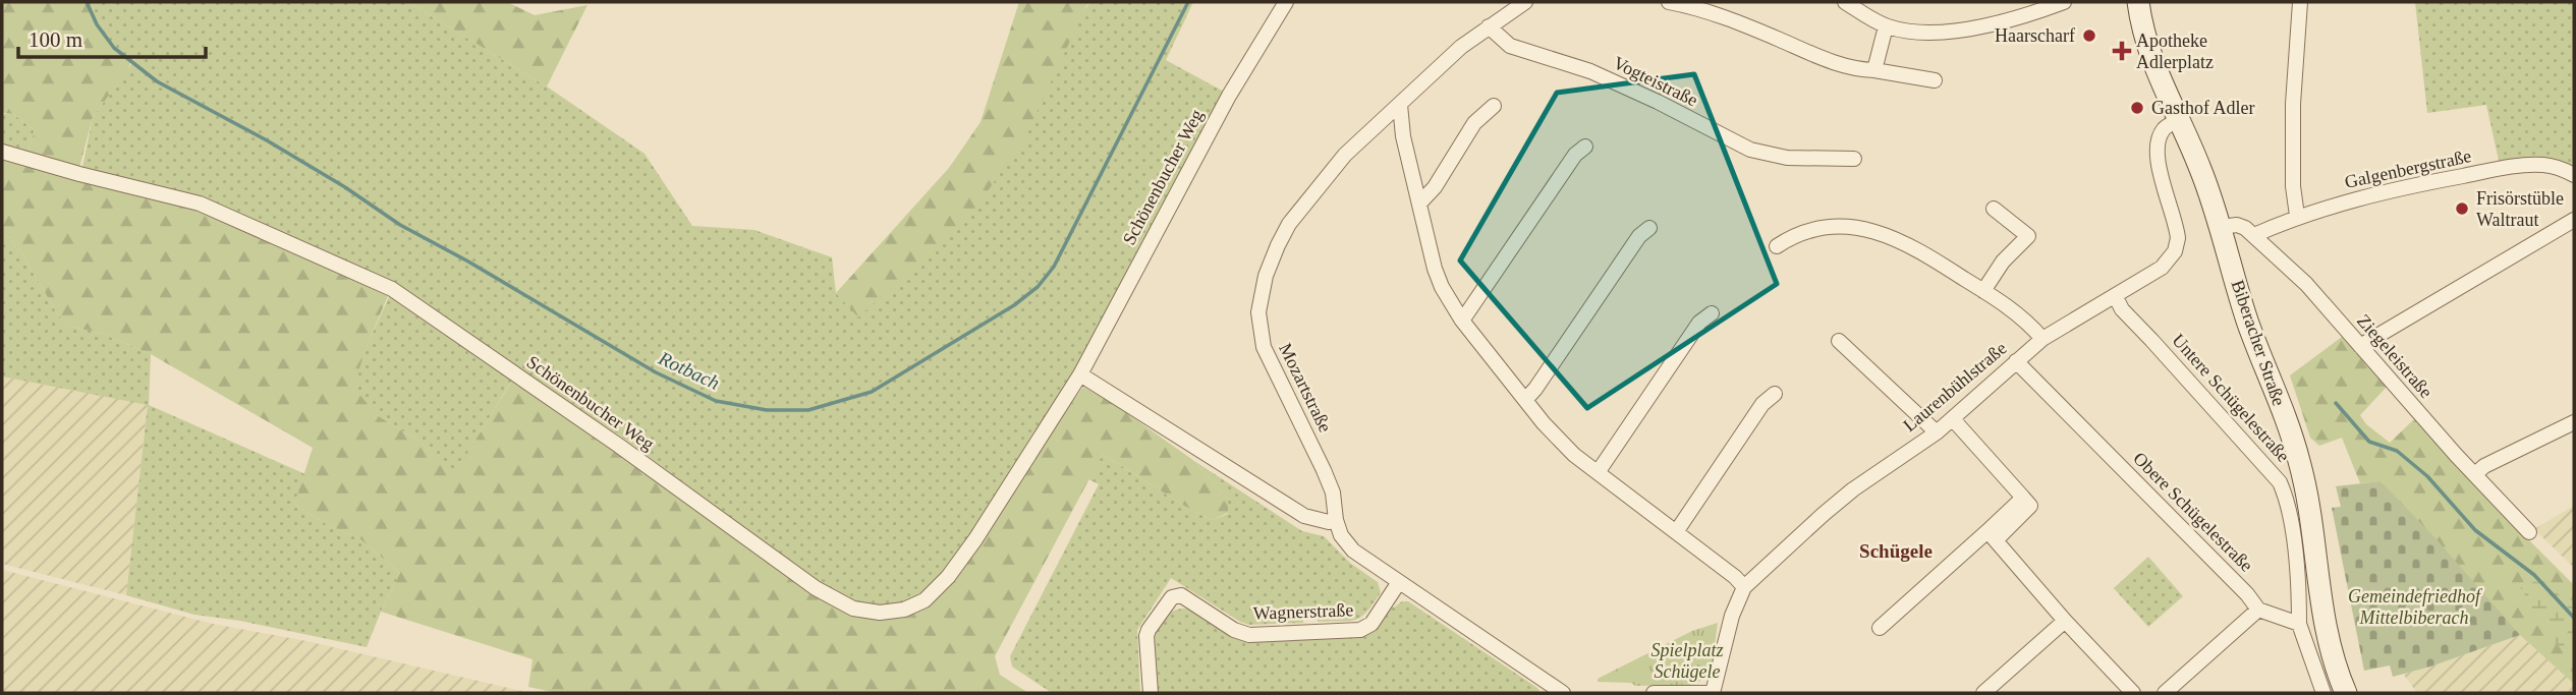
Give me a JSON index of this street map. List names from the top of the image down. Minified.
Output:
{"streets":{"street":["Vogteistraße","Galgenbergstraße","Schönenbucher Weg","Biberacher Straße","Ziegeleistraße","Laurenbühlstraße","Mozartstraße","Untere Schügelestraße","Obere Schügelestraße","Wagnerstraße"]},"crossings":[["Vogteistraße","Mozartstraße"],["Galgenbergstraße","Ziegeleistraße"],["Biberacher Straße","Ziegeleistraße"],["Biberacher Straße","Laurenbühlstraße"],["Laurenbühlstraße","Untere Schügelestraße"],["Laurenbühlstraße","Obere Schügelestraße"],["Mozartstraße","Wagnerstraße"]],"districts":["Schügele"],"water":["Rotbach"],"parks":["Gemeindefriedhof Mittelbiberach","Spielplatz Schügele"],"places":{"other":["Haarscharf","Gasthof Adler","Frisörstüble Waltraut"],"health":["Apotheke Adlerplatz"]},"scale_bar":"100 m"}
